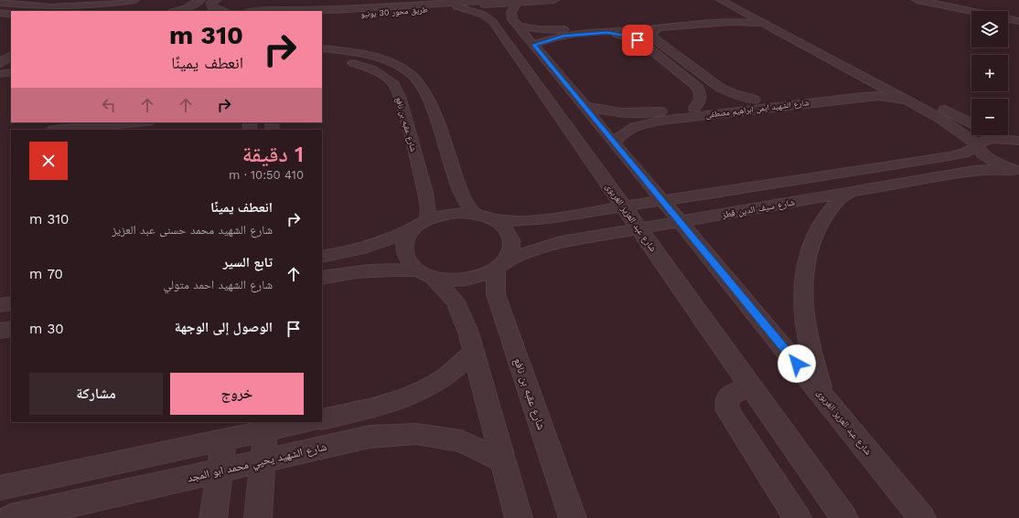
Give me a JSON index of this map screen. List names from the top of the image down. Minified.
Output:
{"streets":{"street":["طريق محور 30 يونيو","شارع الشهيد ايمن ابراهيم مصطفى","شارع عقبه بن نافع","شارع سيف الدين قطز","شارع عبد العزيز الغربوى","شارع الشهيد يحيي محمد ابو المجد"]},"crossings":[["طريق محور 30 يونيو","شارع عبد العزيز الغربوى"],["شارع الشهيد ايمن ابراهيم مصطفى","شارع عبد العزيز الغربوى"],["شارع عقبه بن نافع","شارع سيف الدين قطز"],["شارع سيف الدين قطز","شارع عبد العزيز الغربوى"]],"page":{"map_buttons":["+","−"],"turn":["310 m","انعطف يمينًا"],"heading":["1 دقيقة","410 m · 10:50"],"list":[{"name":"انعطف يمينًا","note":"شارع الشهيد محمد حسنى عبد العزيز","value":"310 m"},{"name":"تابع السير","note":"شارع الشهيد احمد متولي","value":"70 m"},{"name":"الوصول إلى الوجهة","value":"30 m"}],"buttons":["خروج","مشاركة"]}}
